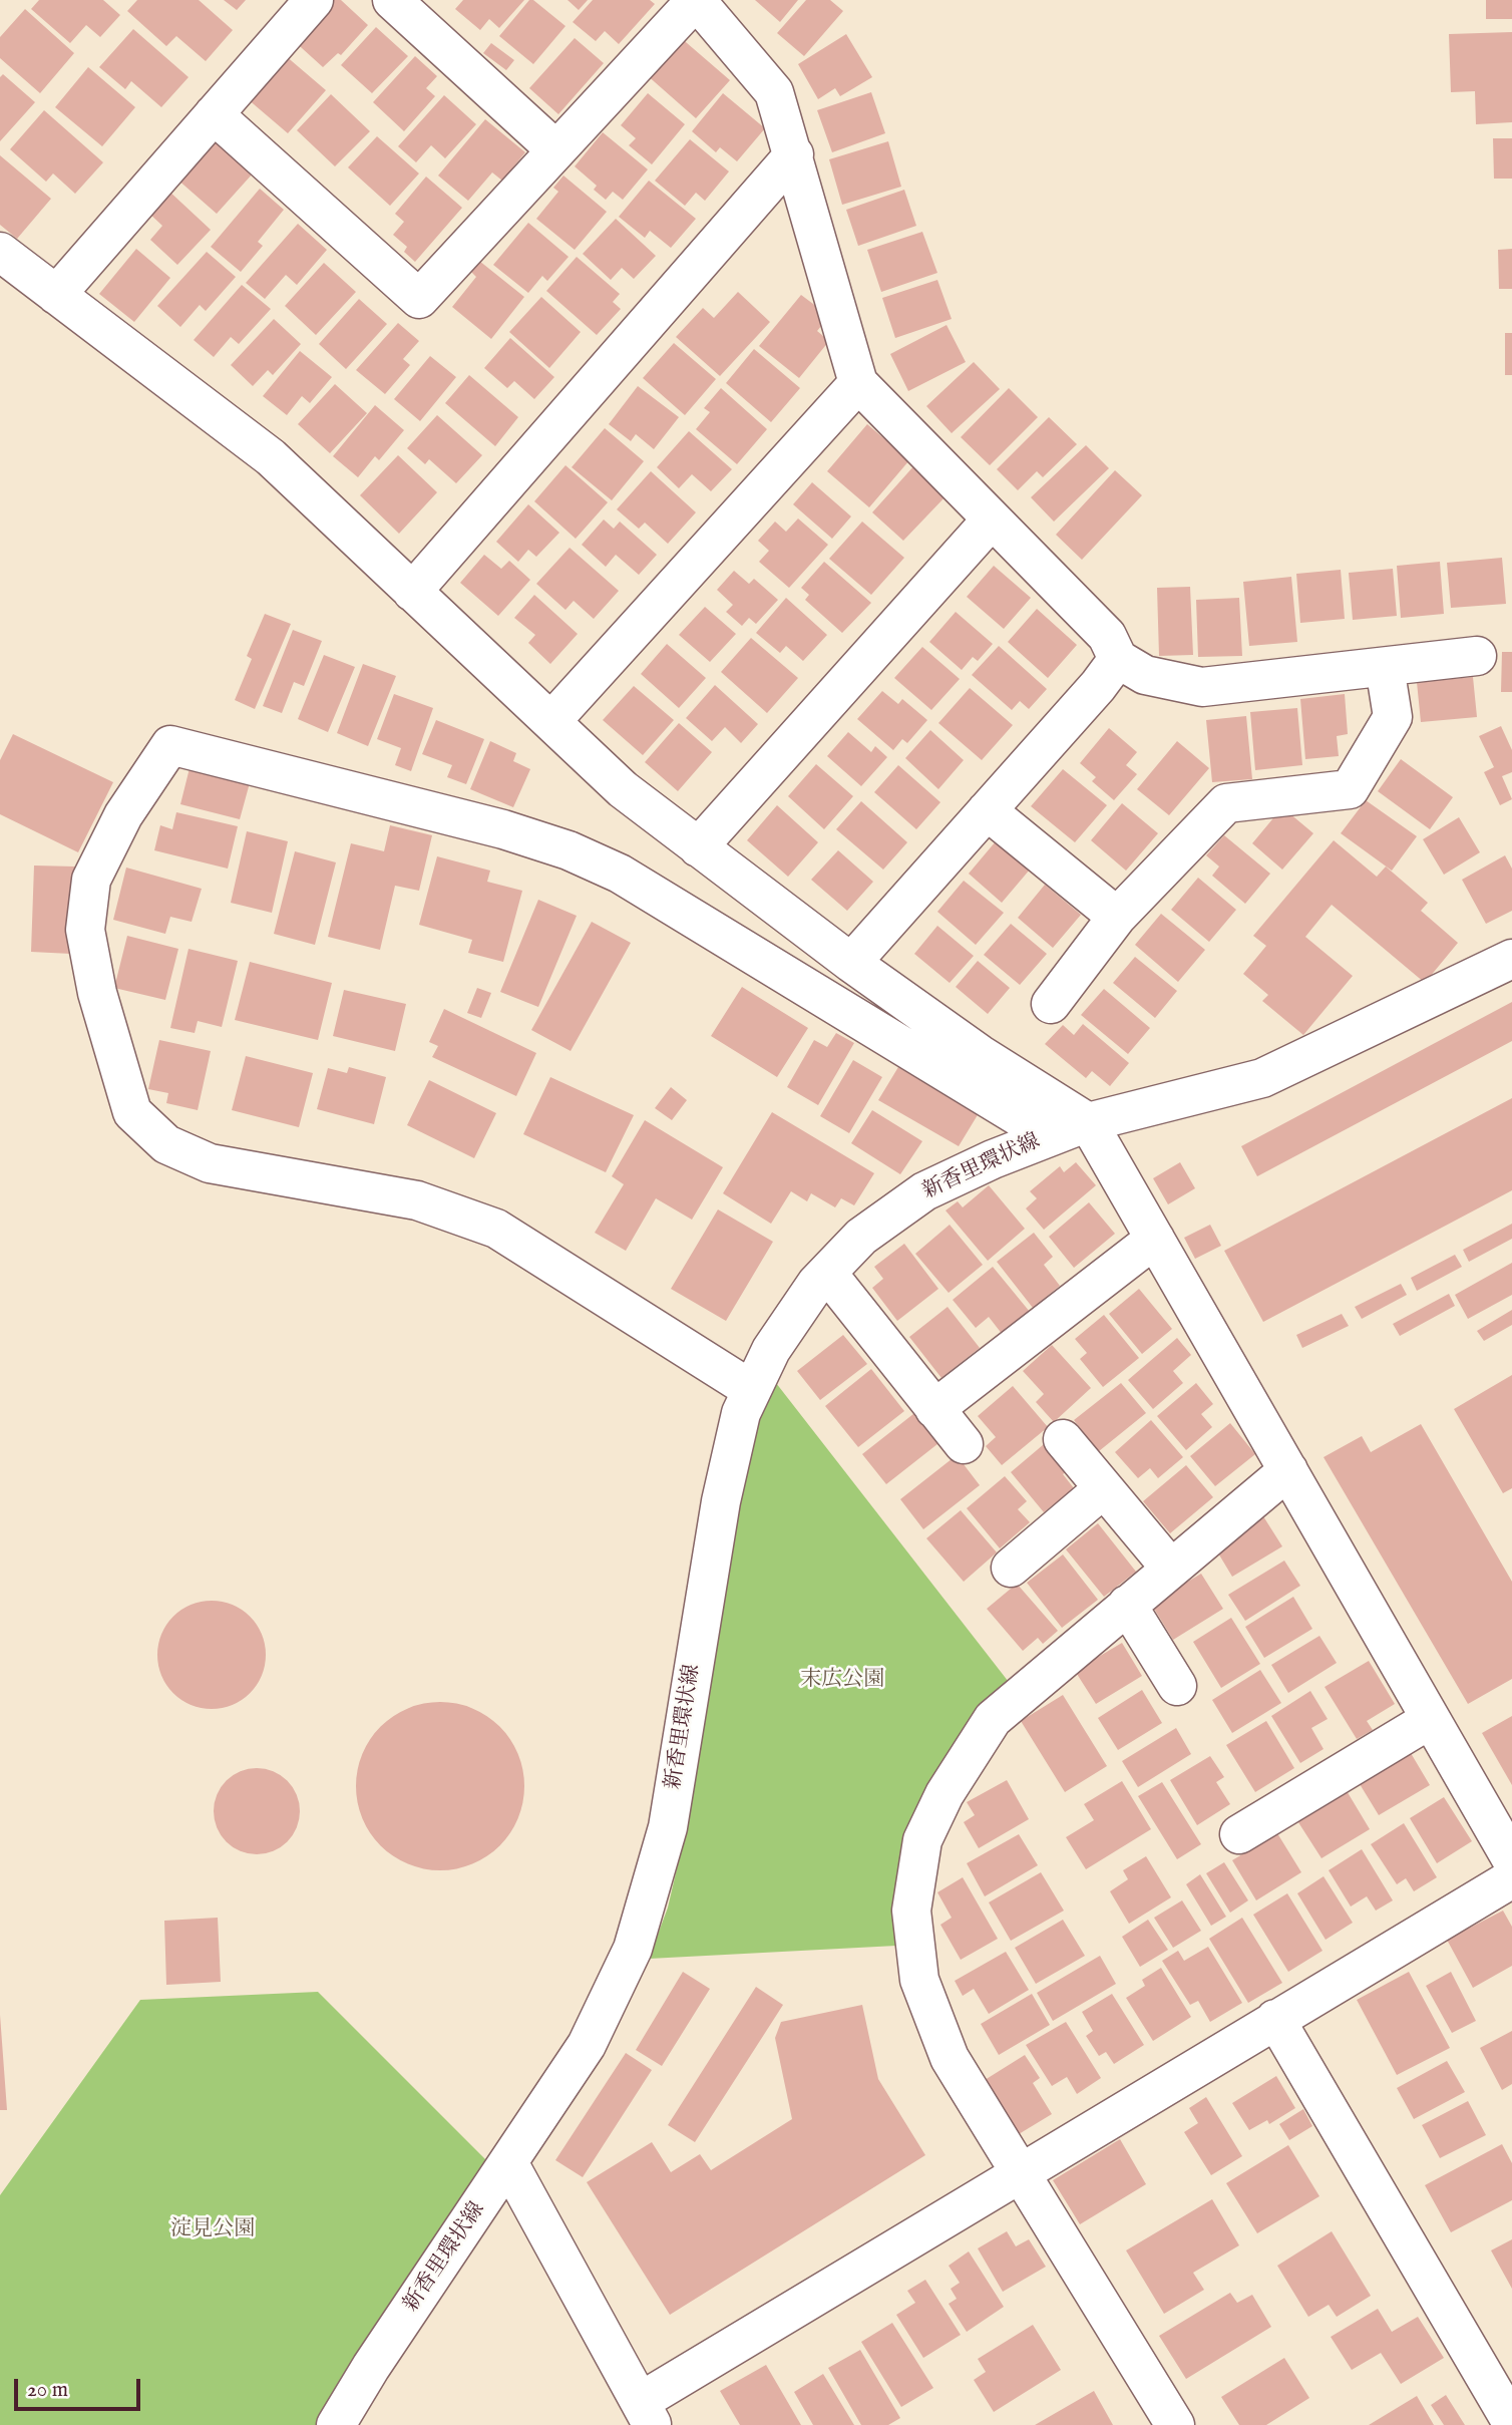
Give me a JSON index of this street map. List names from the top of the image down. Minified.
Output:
{"streets":{"street":["新香里環状線"]},"parks":["末広公園","淀見公園"],"scale_bar":"20 m"}
